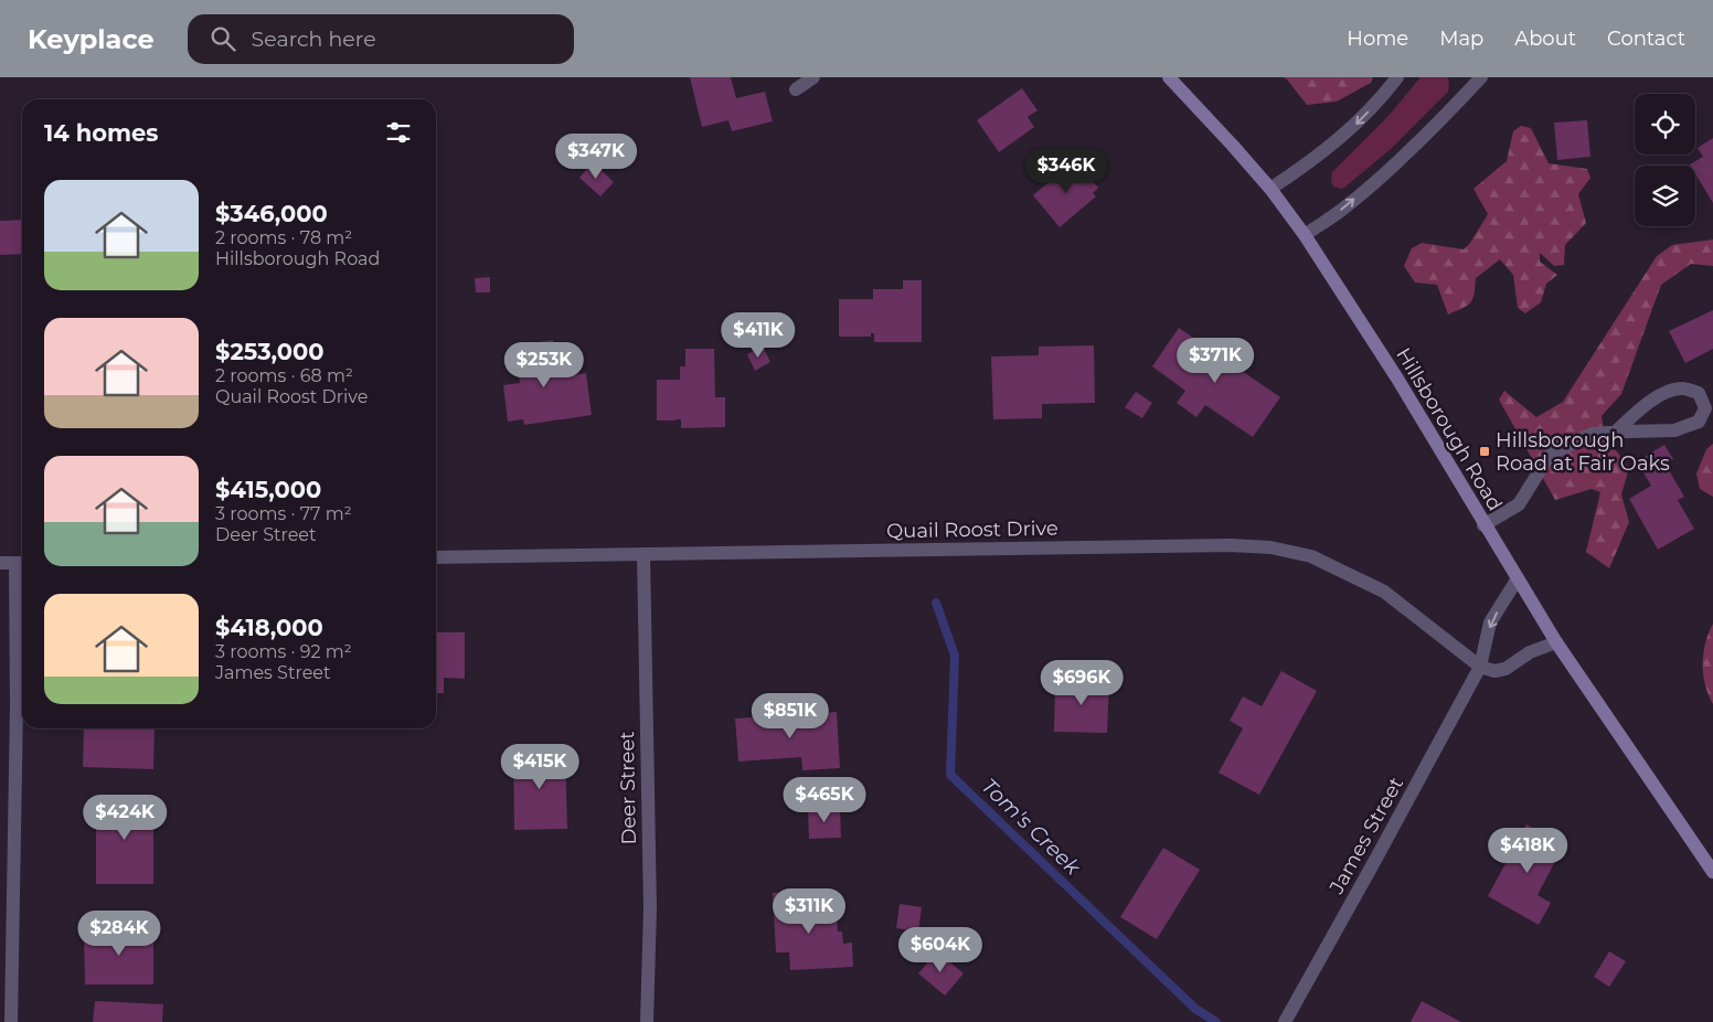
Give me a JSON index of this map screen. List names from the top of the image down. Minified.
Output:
{"streets":{"main road":["Hillsborough Road"],"street":["Quail Roost Drive","Deer Street","James Street"]},"crossings":[["Hillsborough Road","James Street"],["Quail Roost Drive","Deer Street"],["Quail Roost Drive","James Street"]],"water":["Tom's Creek"],"places":{"transit":["Hillsborough Road at Fair Oaks"]},"page":{"header":"Keyplace","search":"Search here","nav":["Home","Map","About","Contact"],"heading":"14 homes","price":["$347K","$346K","$411K","$371K","$253K","$696K","$851K","$415K","$465K","$424K","$418K","$311K","$284K","$604K"],"list":[{"name":"$346,000","note":"2 rooms · 78 m² · Hillsborough Road"},{"name":"$253,000","note":"2 rooms · 68 m² · Quail Roost Drive"},{"name":"$415,000","note":"3 rooms · 77 m² · Deer Street"},{"name":"$418,000","note":"3 rooms · 92 m² · James Street"}]}}
